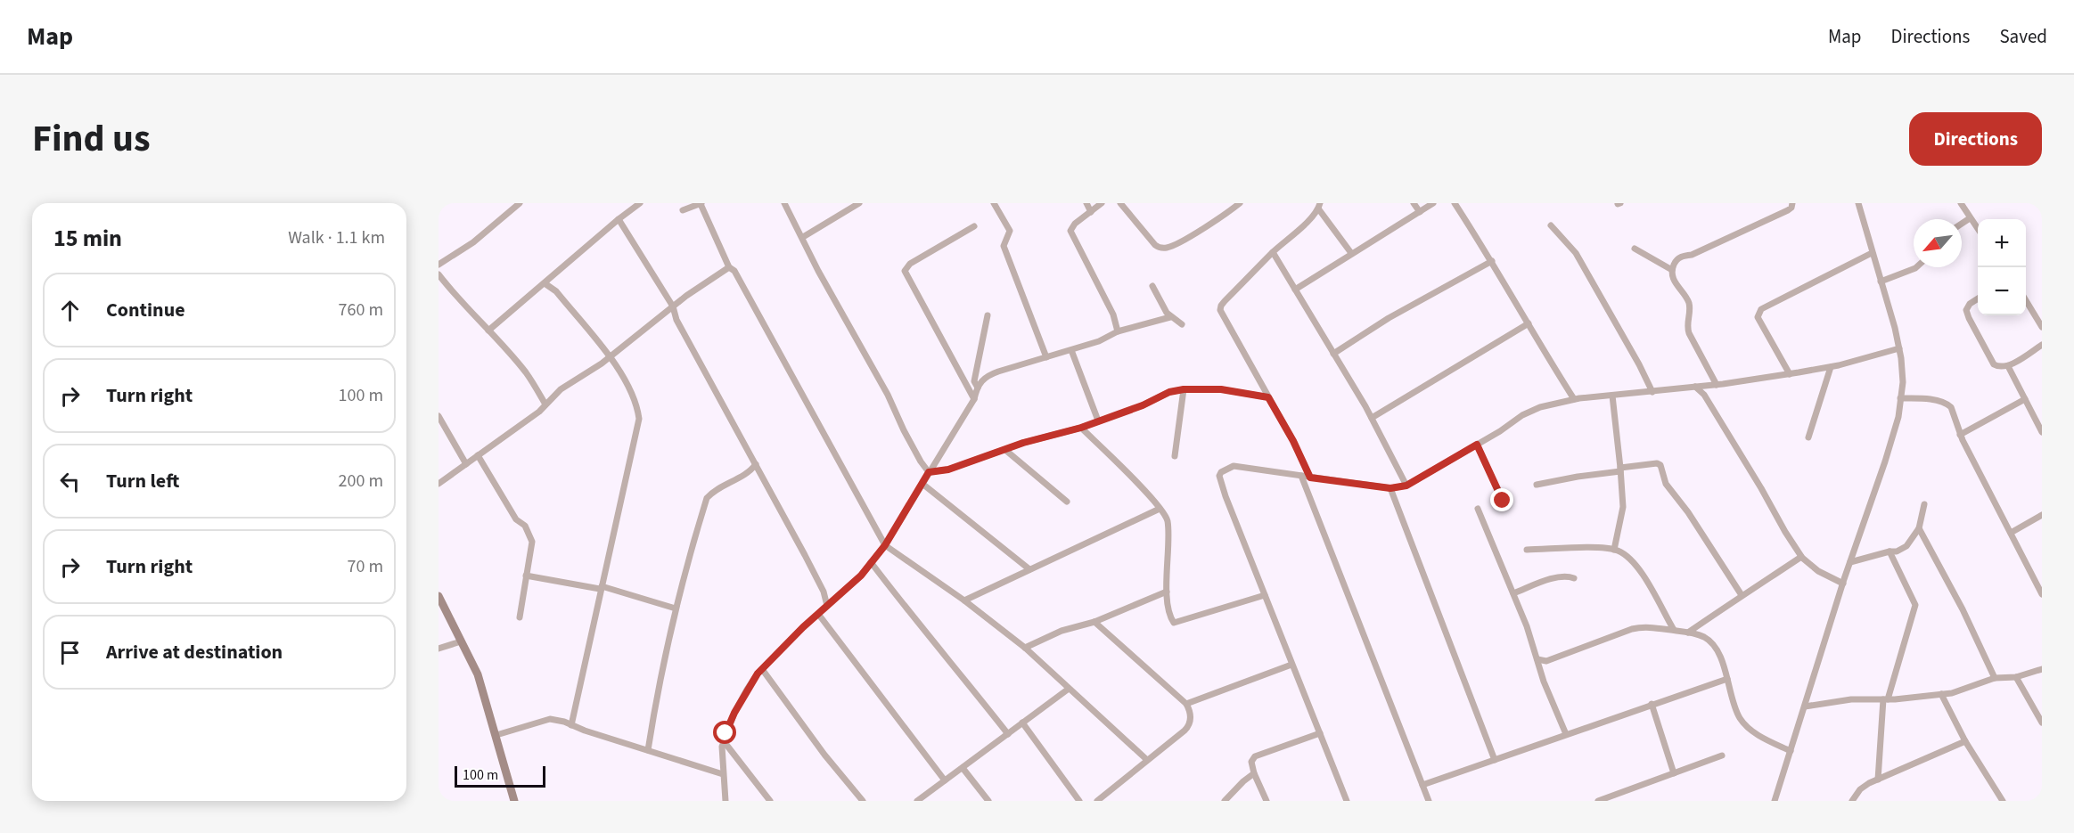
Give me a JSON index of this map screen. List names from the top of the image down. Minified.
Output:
{"scale_bar":"100 m","north":"bottom left","page":{"header":"Map","nav":["Map","Directions","Saved"],"title":"Find us","buttons":"Directions","heading":["15 min","Walk · 1.1 km"],"map_buttons":["+","−"],"list":[["Continue","760 m"],["Turn right","100 m"],["Turn left","200 m"],["Turn right","70 m"],"Arrive at destination"],"scale":"100 m"}}
